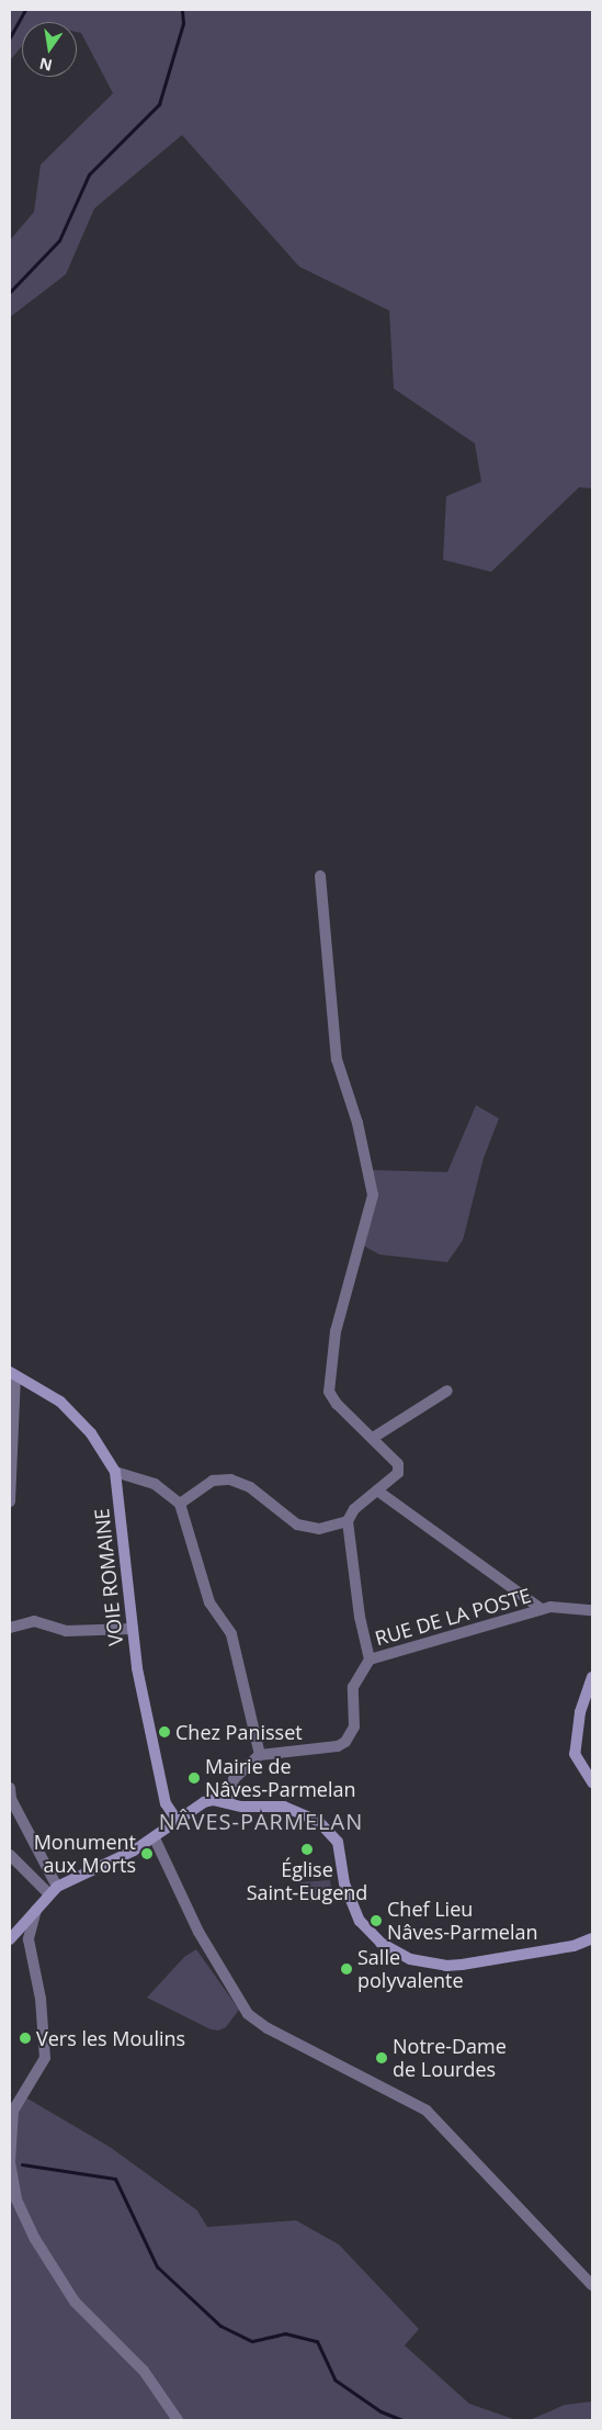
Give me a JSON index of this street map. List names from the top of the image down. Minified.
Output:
{"streets":{"main road":["VOIE ROMAINE"],"street":["RUE DE LA POSTE"]},"districts":["NÂVES-PARMELAN"],"places":["Chez Panisset","Mairie de Nâves-Parmelan","Église Saint-Eugend","Monument aux Morts","Chef Lieu Nâves-Parmelan","Salle polyvalente","Vers les Moulins","Notre-Dame de Lourdes"],"north":"bottom"}
